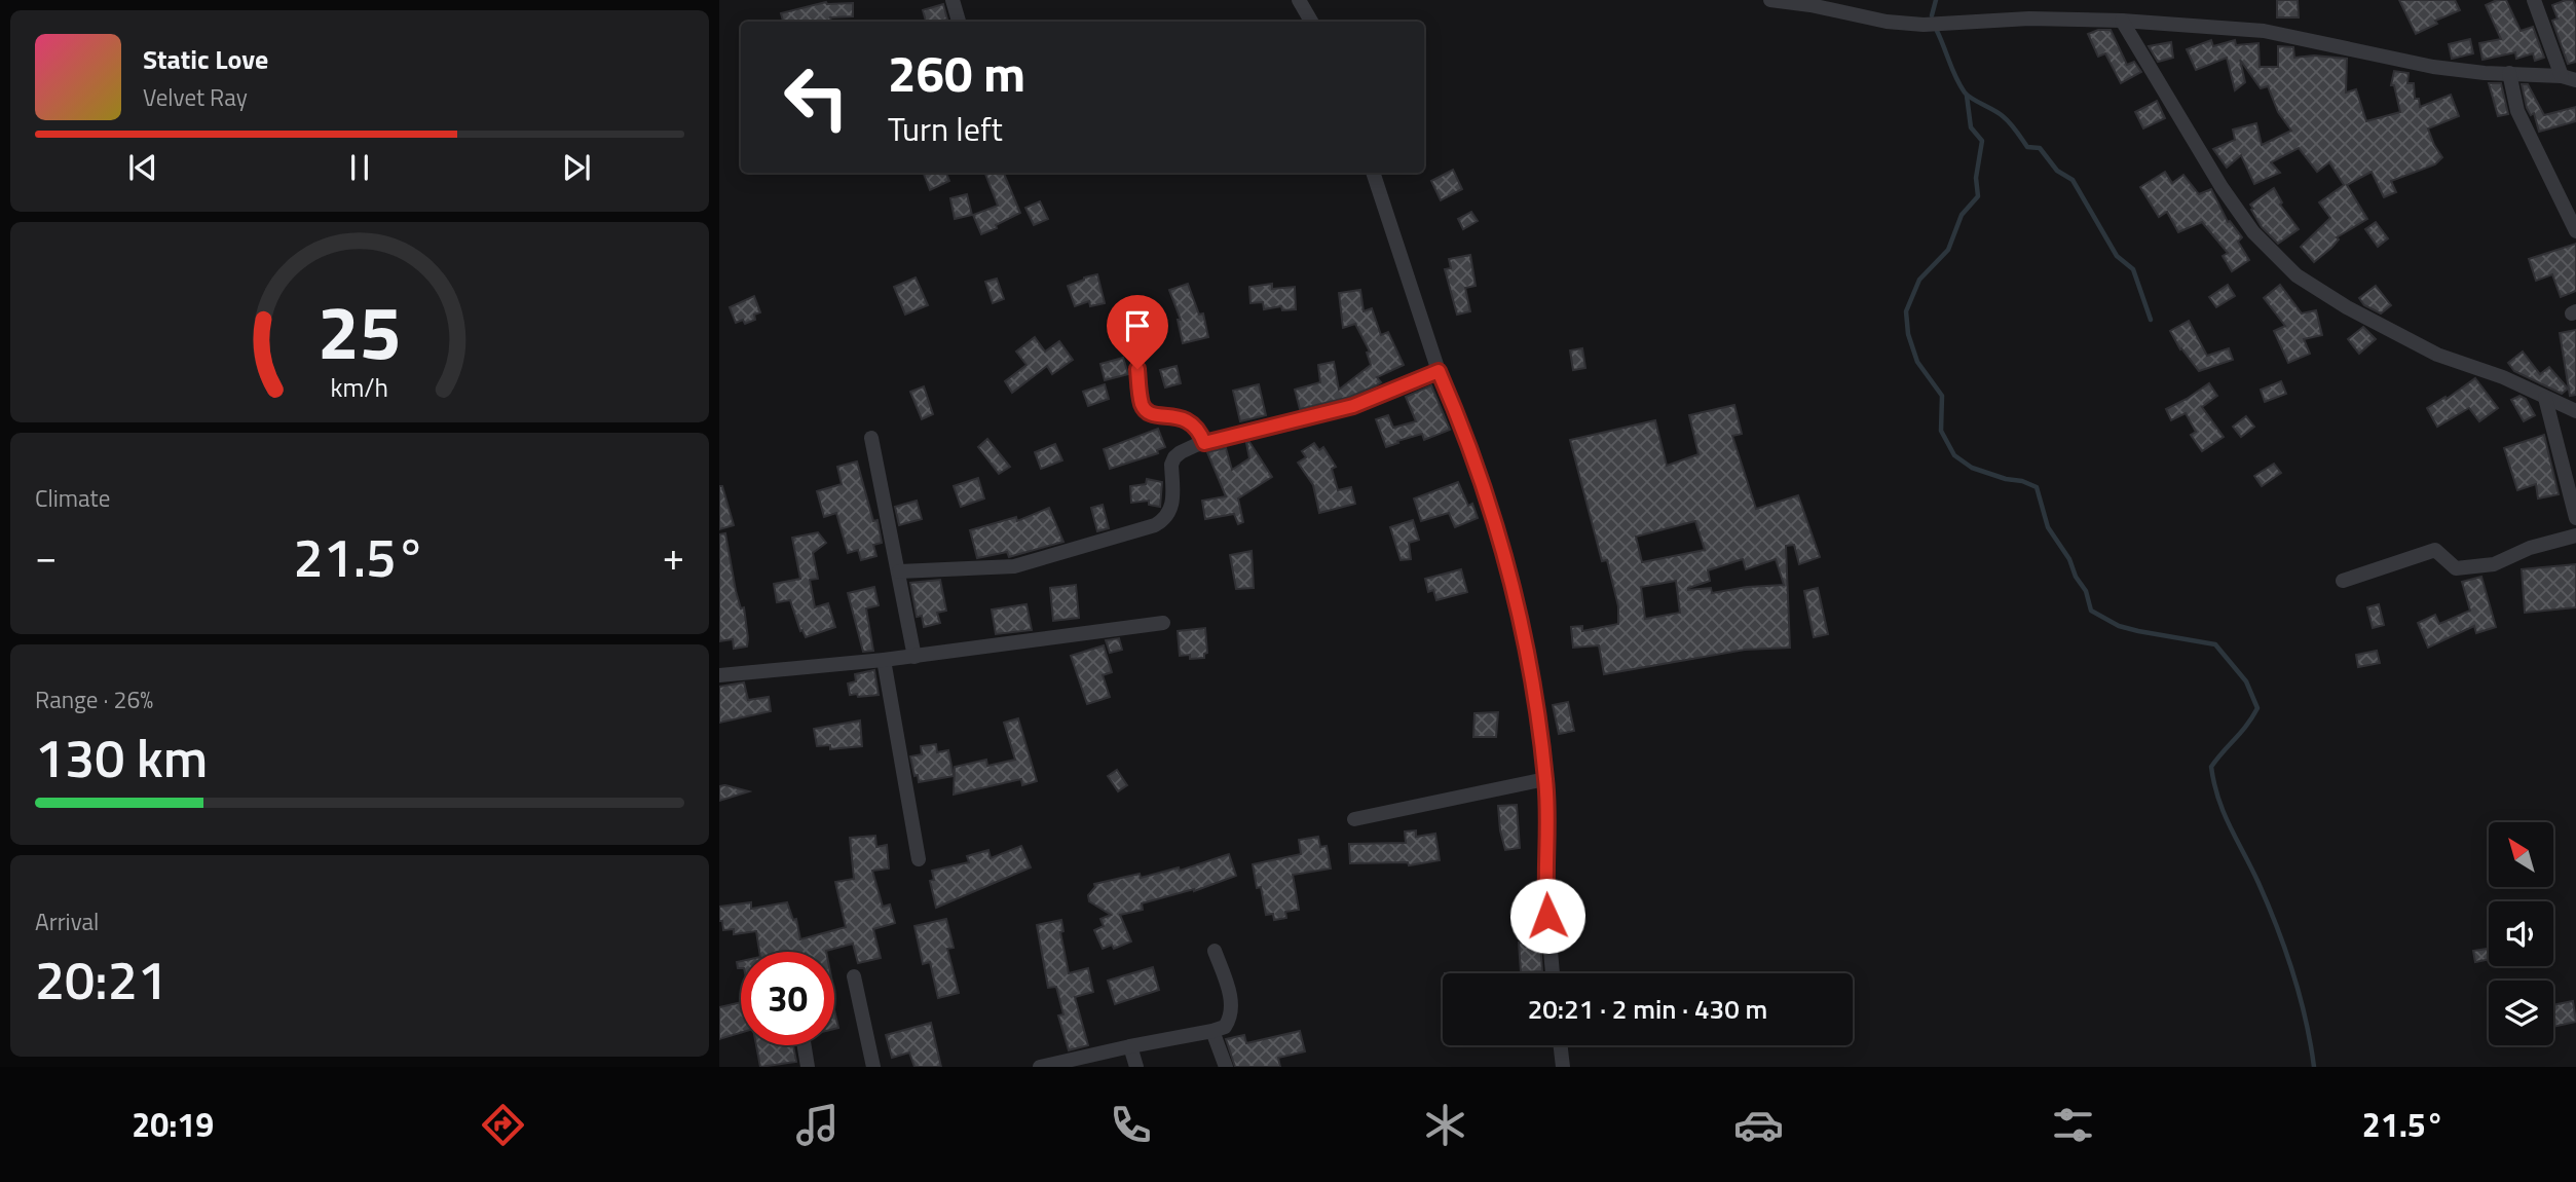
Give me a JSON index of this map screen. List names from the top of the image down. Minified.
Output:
{"north":"top left","page":{"turn":["260 m","Turn left"],"song":["Static Love","Velvet Ray"],"tile":["Climate",["Range · 26%","130 km"],["Arrival","20:21"]],"heat":["−","21.5°","+"],"limit":"30","trip":"20:21 · 2 min · 430 m","tabs":["20:19","21.5°"],"gauge":["25","km/h"]}}
